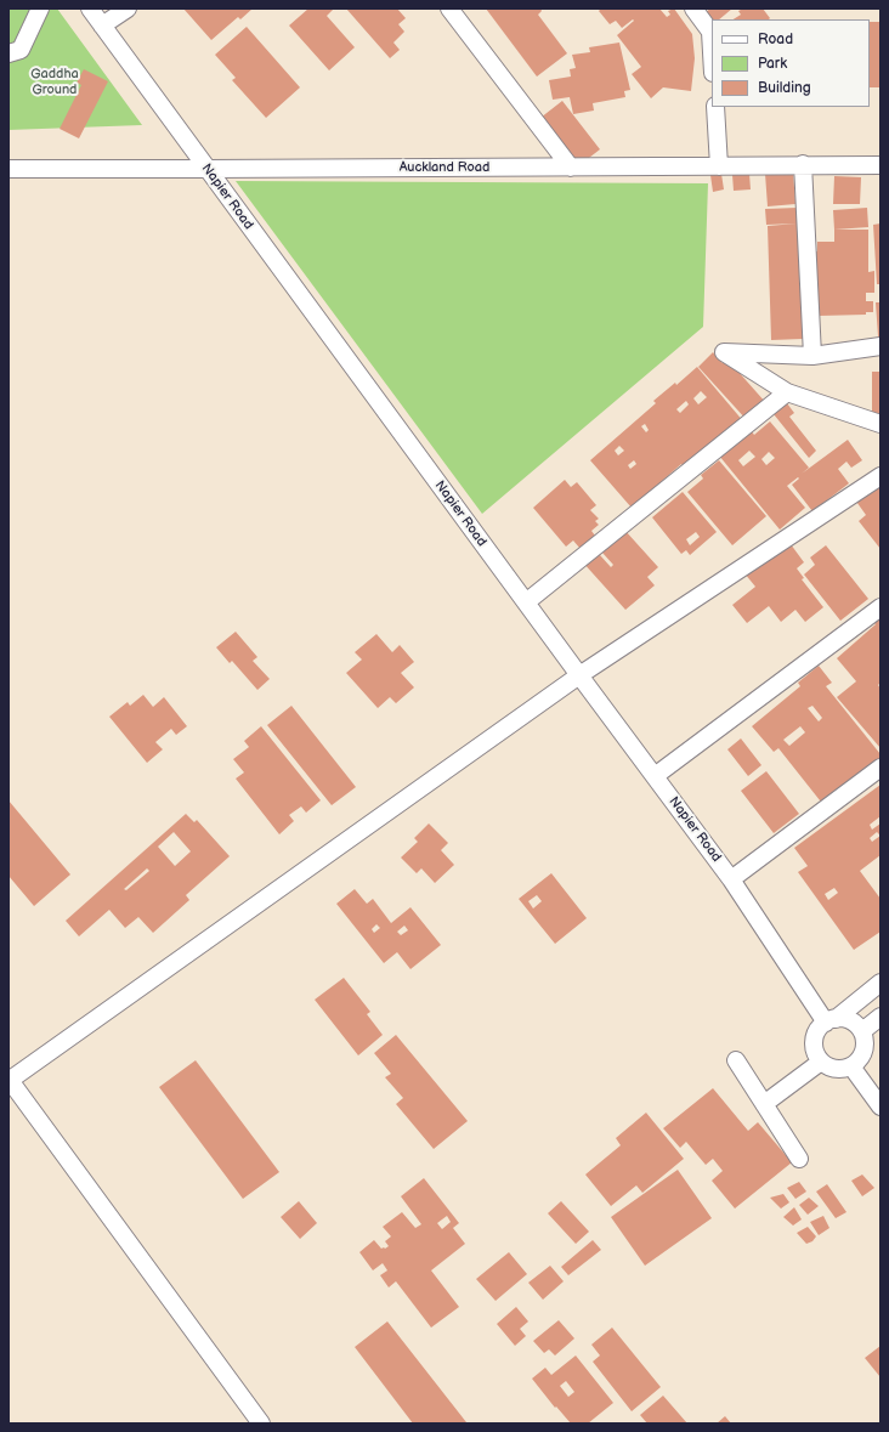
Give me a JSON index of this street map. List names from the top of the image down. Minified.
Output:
{"streets":{"street":["Auckland Road","Napier Road"]},"crossings":[["Auckland Road","Napier Road"]],"parks":["Gaddha Ground"],"legend":["Road","Park","Building"]}
